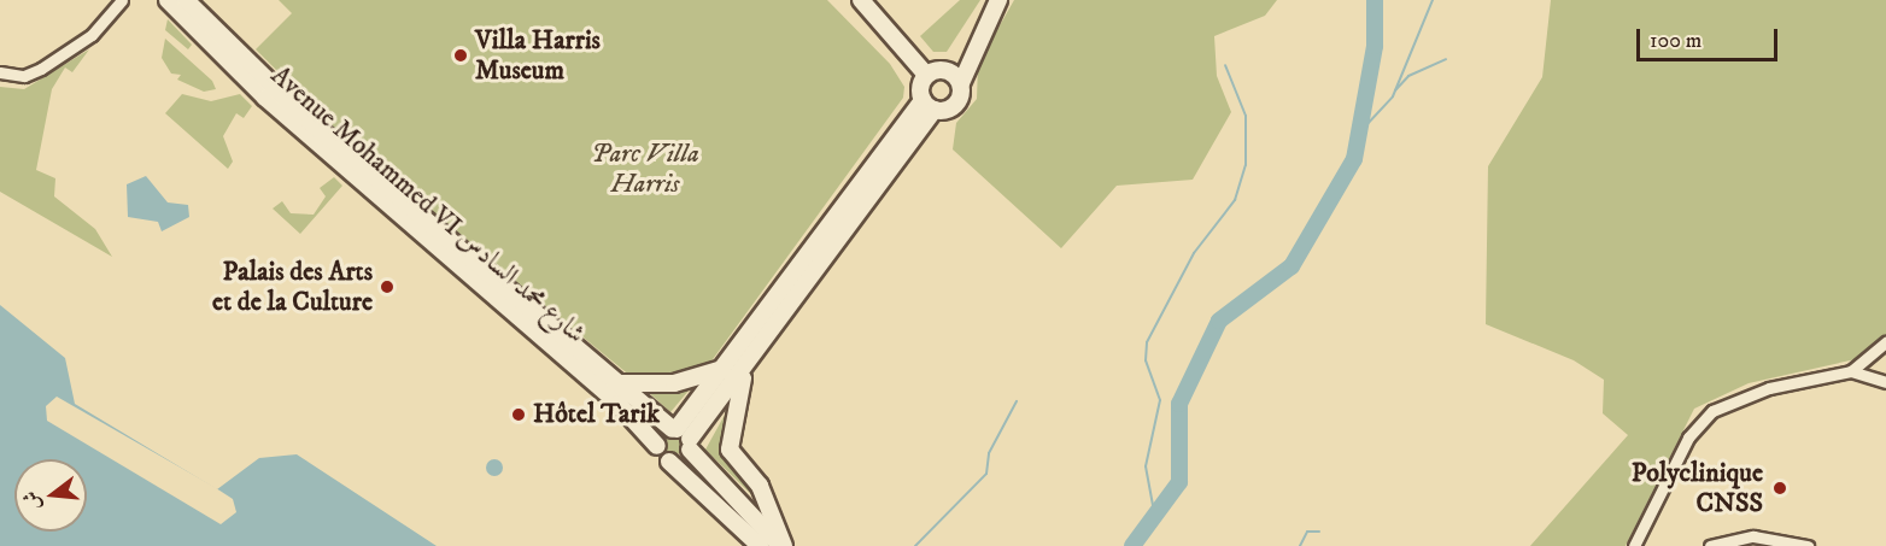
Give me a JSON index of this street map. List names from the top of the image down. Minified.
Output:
{"streets":{"main road":["Avenue Mohammed VI شارع محمد السادس"]},"parks":["Parc Villa Harris"],"places":["Villa Harris Museum","Palais des Arts et de la Culture","Hôtel Tarik","Polyclinique CNSS"],"scale_bar":"100 m","north":"left"}
